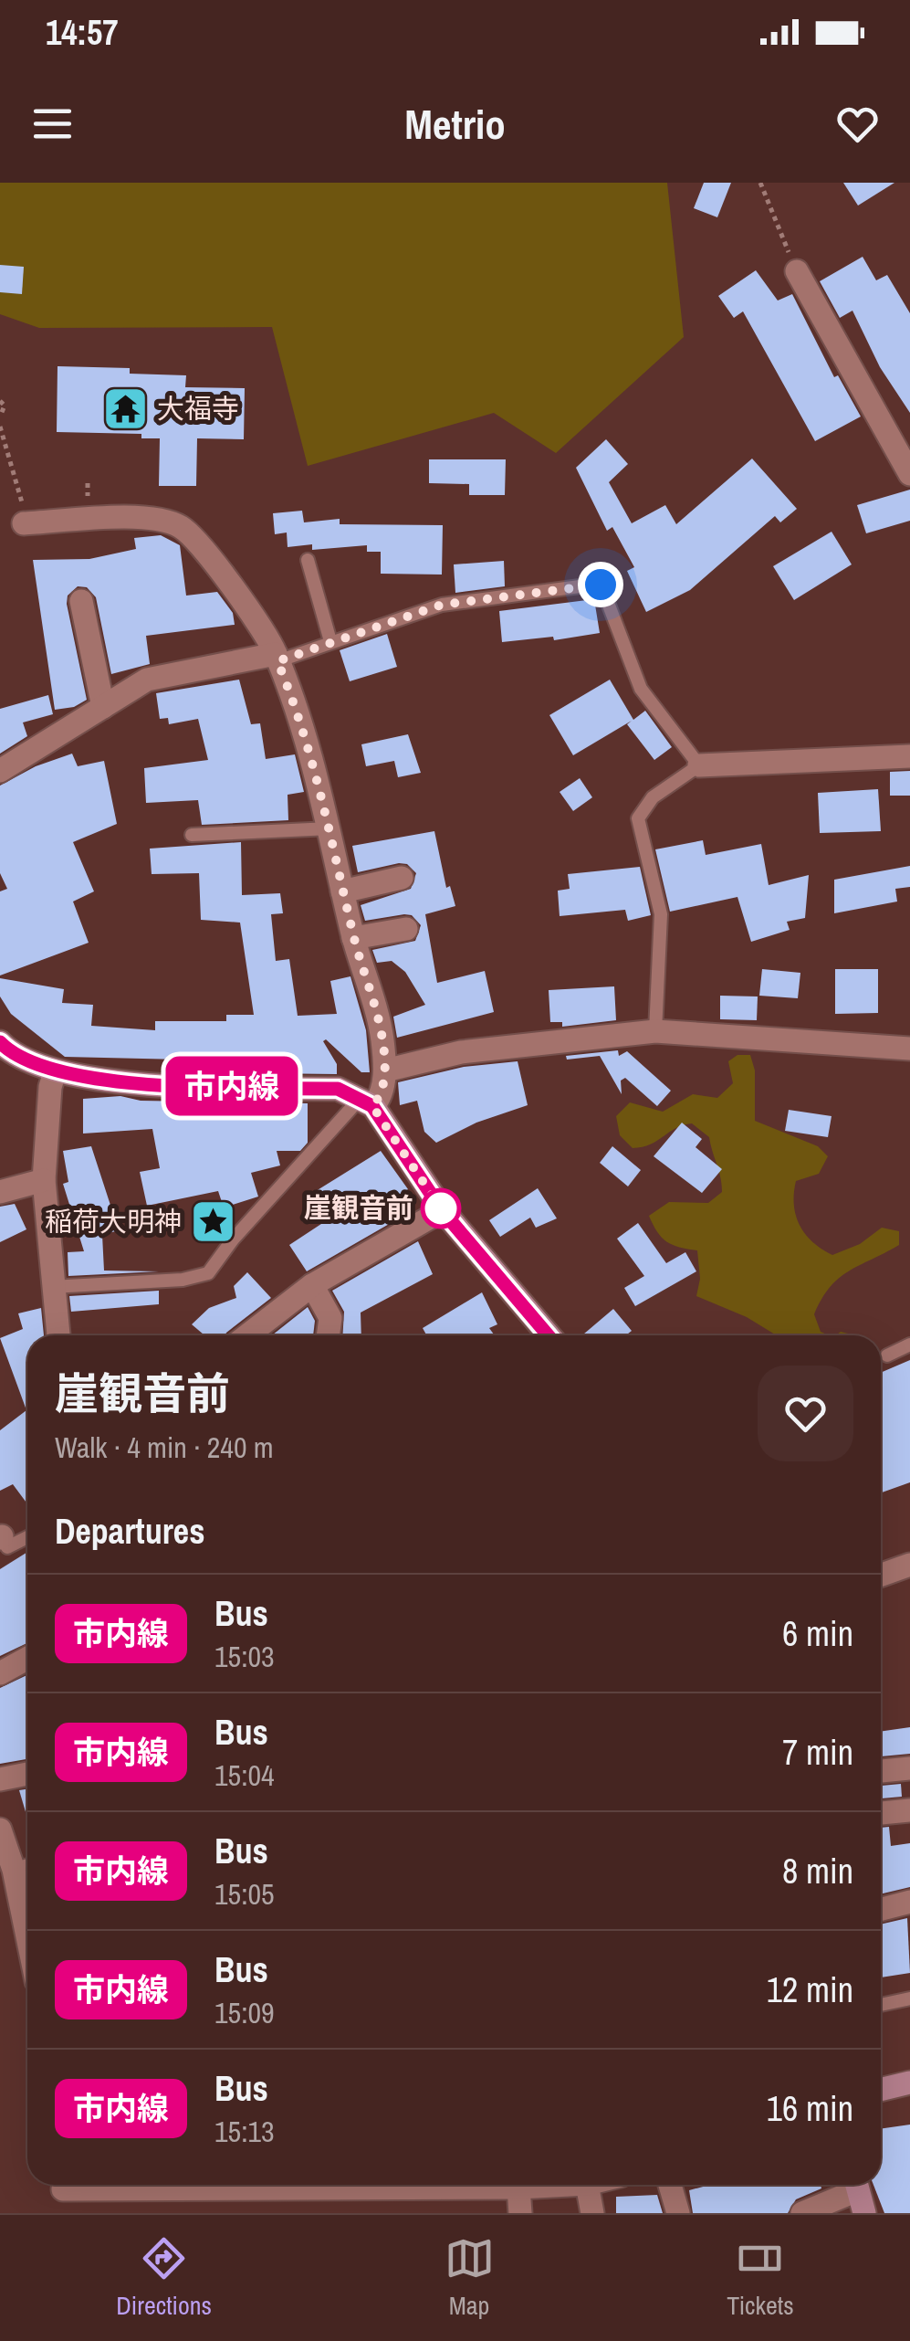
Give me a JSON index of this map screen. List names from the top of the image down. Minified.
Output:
{"places":{"temple":["大福寺"],"other":["崖観音前"],"place":["稲荷大明神"]},"lines":["bus line 市内線"],"page":{"status":"14:57","header":"Metrio","on_map":"市内線","heading":[["崖観音前","Walk · 4 min · 240 m"],"Departures"],"list":[{"mark":"市内線","name":"Bus","note":"15:03","value":"6 min"},{"mark":"市内線","name":"Bus","note":"15:04","value":"7 min"},{"mark":"市内線","name":"Bus","note":"15:05","value":"8 min"},{"mark":"市内線","name":"Bus","note":"15:09","value":"12 min"},{"mark":"市内線","name":"Bus","note":"15:13","value":"16 min"}],"tabs":["Directions","Map","Tickets"]}}
